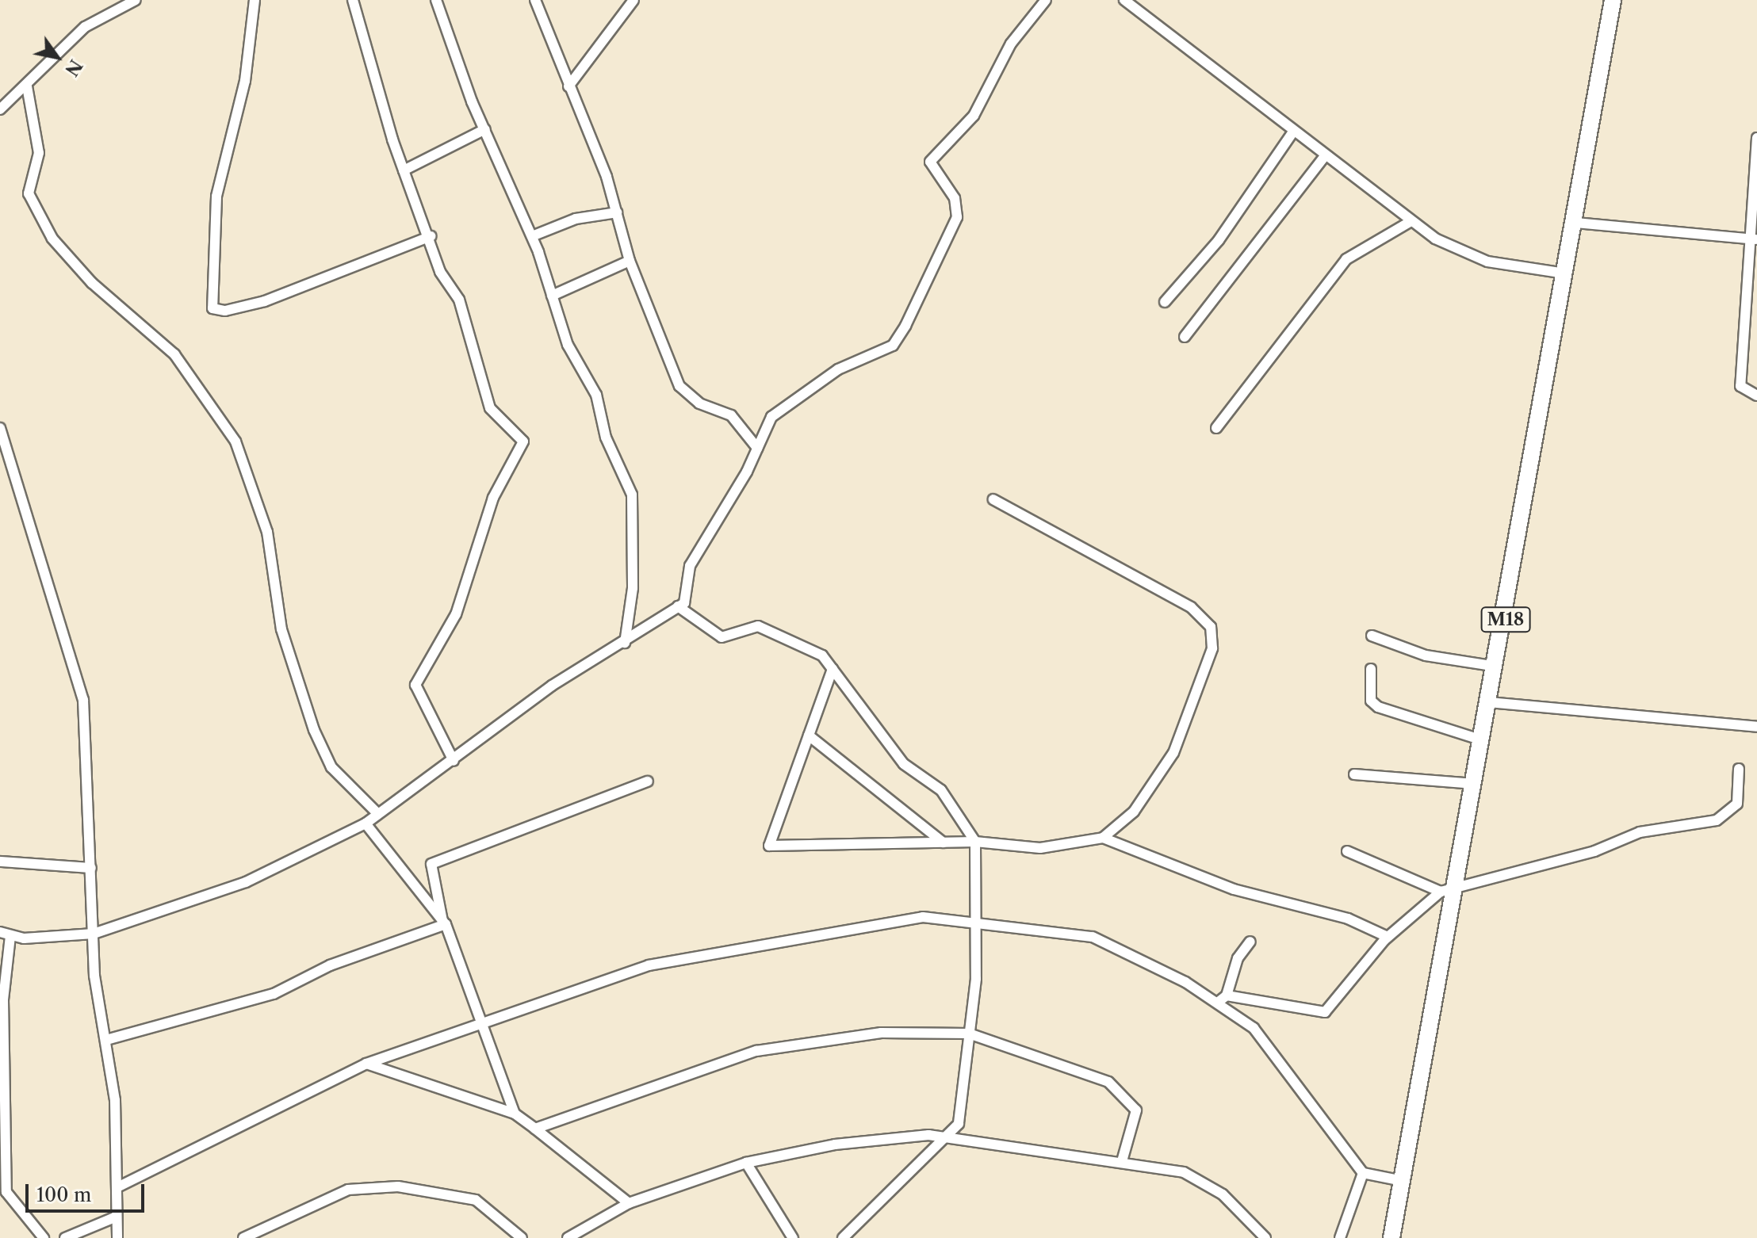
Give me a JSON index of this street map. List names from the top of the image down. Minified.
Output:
{"streets":{"main road":["M18"]},"scale_bar":"100 m","north":"bottom right"}
